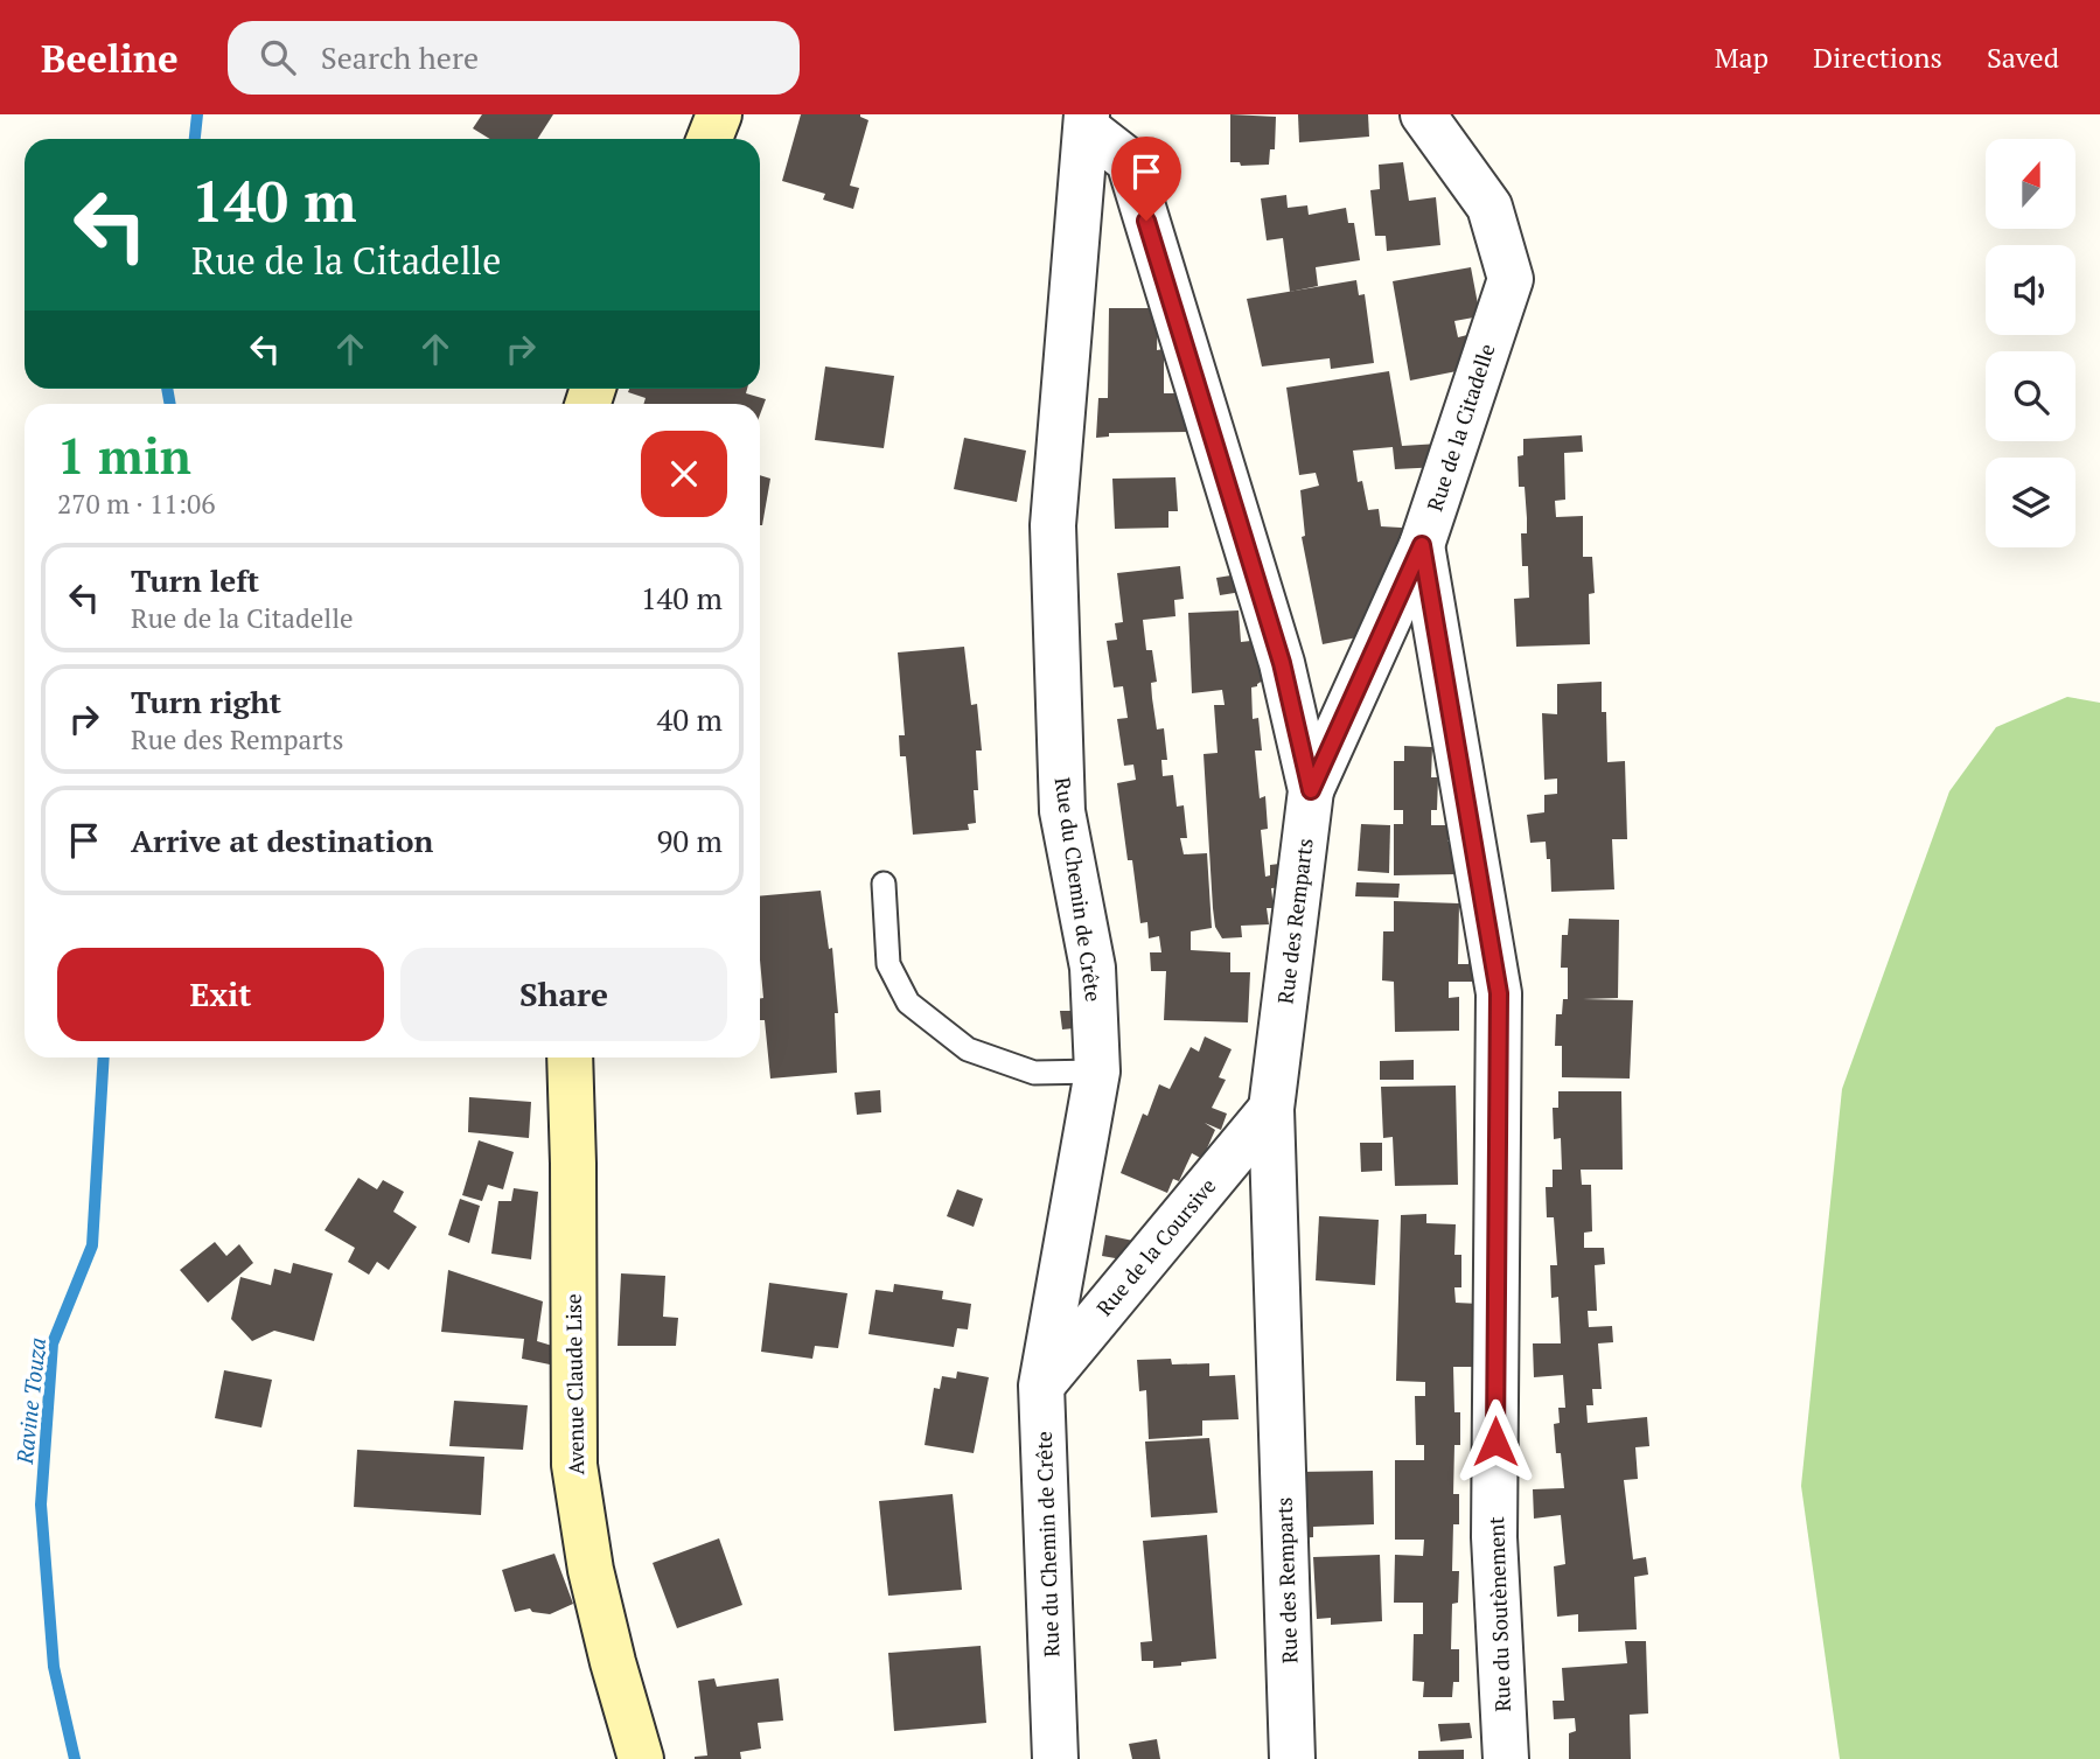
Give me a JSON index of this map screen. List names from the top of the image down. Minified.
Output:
{"streets":{"street":["Rue de la Citadelle","Rue du Chemin de Crête","Rue des Remparts","Rue de la Coursive","Avenue Claude Lise","Rue du Soutènement"]},"crossings":[["Rue de la Citadelle","Rue des Remparts"],["Rue de la Citadelle","Rue du Soutènement"],["Rue du Chemin de Crête","Rue des Remparts"],["Rue du Chemin de Crête","Rue de la Coursive"],["Rue des Remparts","Rue de la Coursive"]],"water":["Ravine Touza"],"north":"top","page":{"header":"Beeline","search":"Search here","nav":["Map","Directions","Saved"],"turn":["140 m","Rue de la Citadelle"],"heading":["1 min","270 m · 11:06"],"list":[{"name":"Turn left","note":"Rue de la Citadelle","value":"140 m"},{"name":"Turn right","note":"Rue des Remparts","value":"40 m"},{"name":"Arrive at destination","value":"90 m"}],"buttons":["Exit","Share"]}}
